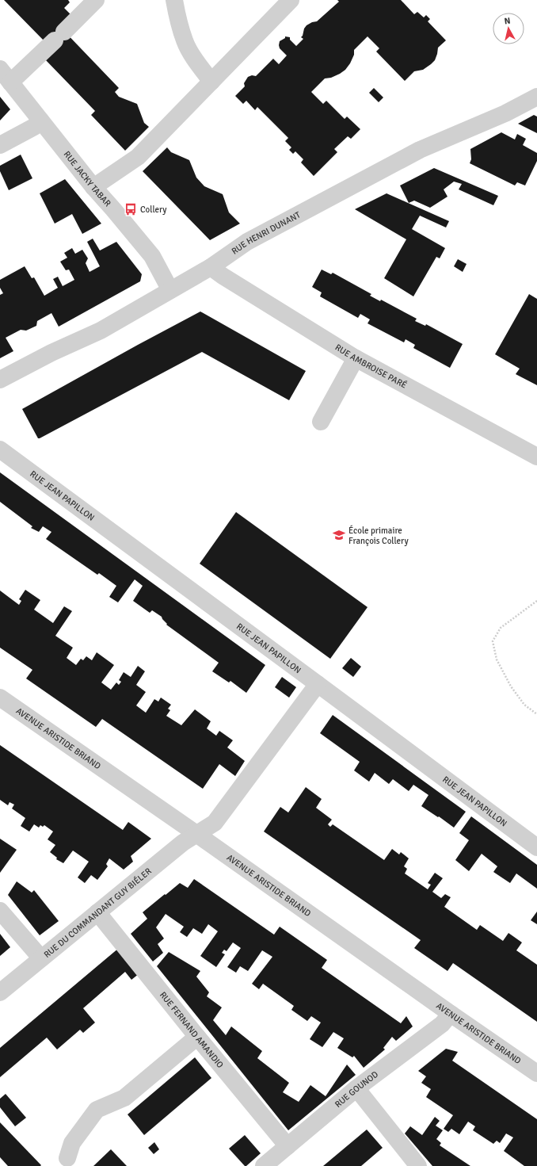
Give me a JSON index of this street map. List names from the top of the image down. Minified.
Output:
{"streets":{"street":["RUE JACKY TABAR","RUE HENRI DUNANT","RUE AMBROISE PARÉ","RUE JEAN PAPILLON","AVENUE ARISTIDE BRIAND","RUE DU COMMANDANT GUY BIÉLER","RUE FERNAND AMANDIO","RUE GOUNOD"]},"crossings":[["RUE JACKY TABAR","RUE HENRI DUNANT"],["RUE HENRI DUNANT","RUE AMBROISE PARÉ"],["RUE JEAN PAPILLON","RUE DU COMMANDANT GUY BIÉLER"],["AVENUE ARISTIDE BRIAND","RUE DU COMMANDANT GUY BIÉLER"],["AVENUE ARISTIDE BRIAND","RUE GOUNOD"],["RUE DU COMMANDANT GUY BIÉLER","RUE FERNAND AMANDIO"],["RUE FERNAND AMANDIO","RUE GOUNOD"]],"places":{"bus stop":["Collery"],"school or university":["École primaire François Collery"]},"north":"top"}
